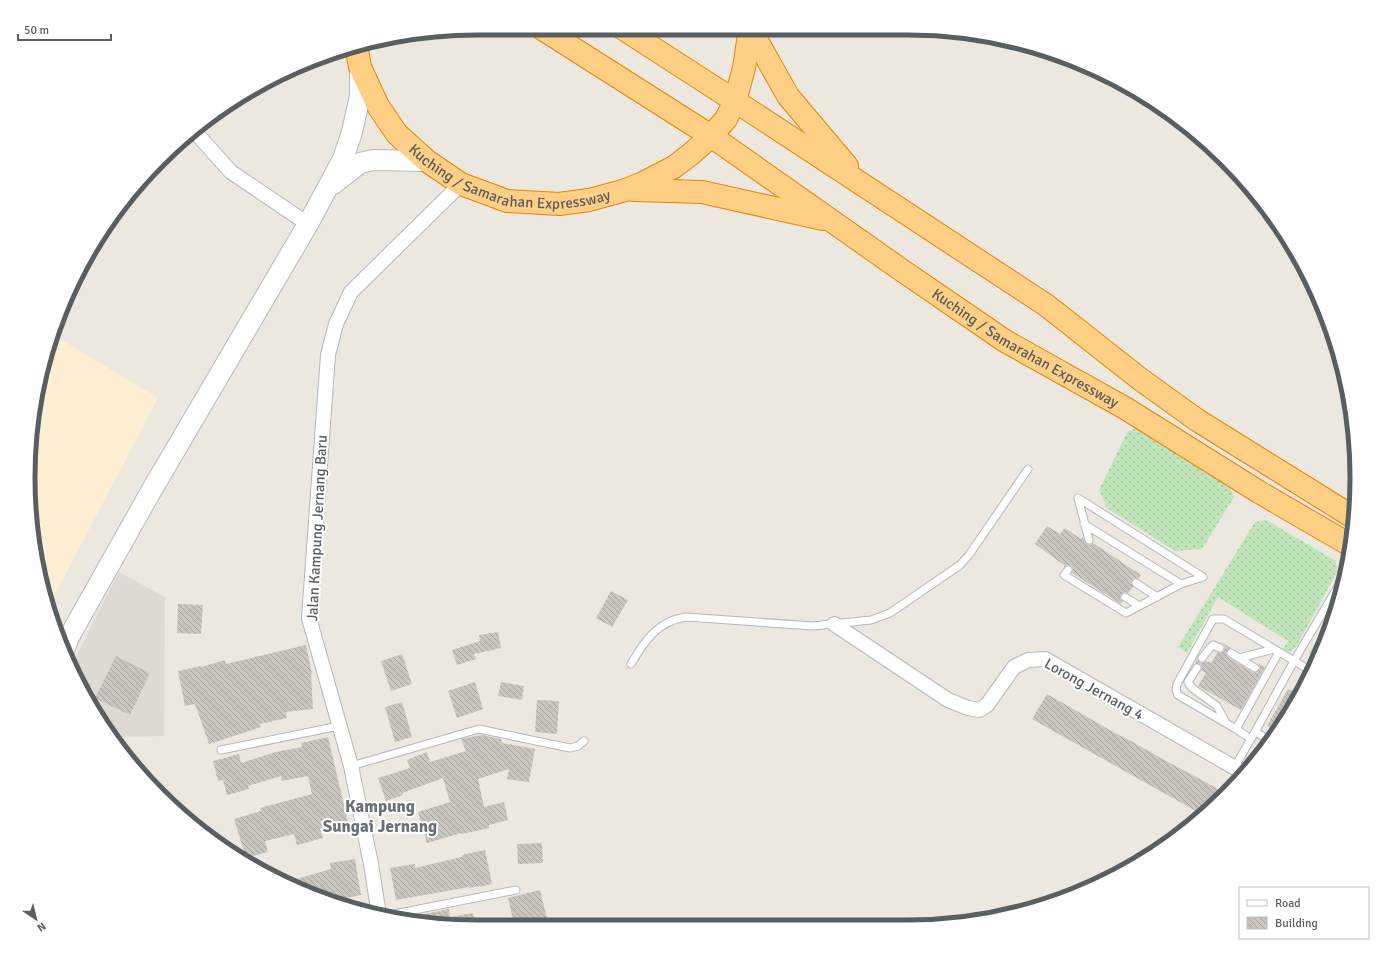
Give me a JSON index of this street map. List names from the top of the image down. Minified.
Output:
{"streets":{"highway":["Kuching / Samarahan Expressway"],"street":["Jalan Kampung Jernang Baru","Lorong Jernang 4"]},"crossings":[["Kuching / Samarahan Expressway","Jalan Kampung Jernang Baru"]],"districts":["Kampung Sungai Jernang"],"legend":["Road","Building"],"scale_bar":"50 m","north":"bottom right"}
